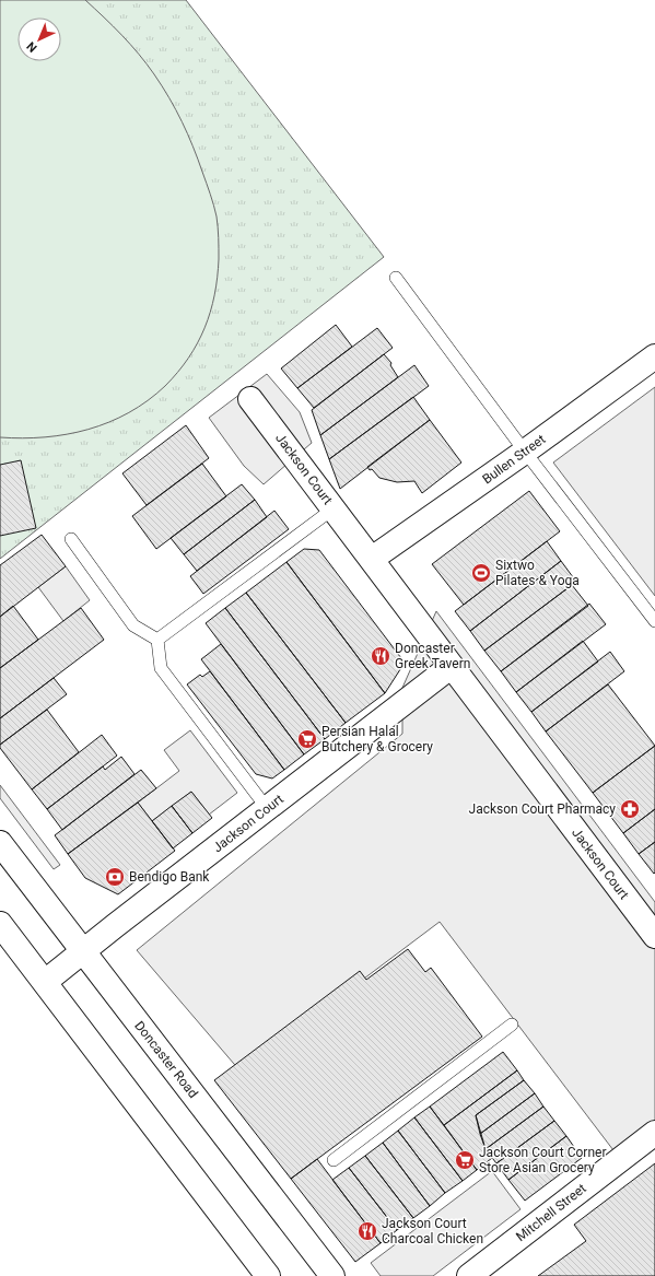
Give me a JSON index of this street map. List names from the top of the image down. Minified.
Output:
{"streets":{"street":["Bullen Street","Jackson Court","Doncaster Road","Mitchell Street"]},"crossings":[["Bullen Street","Jackson Court"],["Jackson Court","Doncaster Road"]],"places":{"sports":["Sixtwo Pilates & Yoga"],"restaurant":["Doncaster Greek Tavern","Jackson Court Charcoal Chicken"],"supermarket":["Persian Halal Butchery & Grocery","Jackson Court Corner Store Asian Grocery"],"pharmacy":["Jackson Court Pharmacy"],"bank":["Bendigo Bank"]},"north":"bottom left"}
